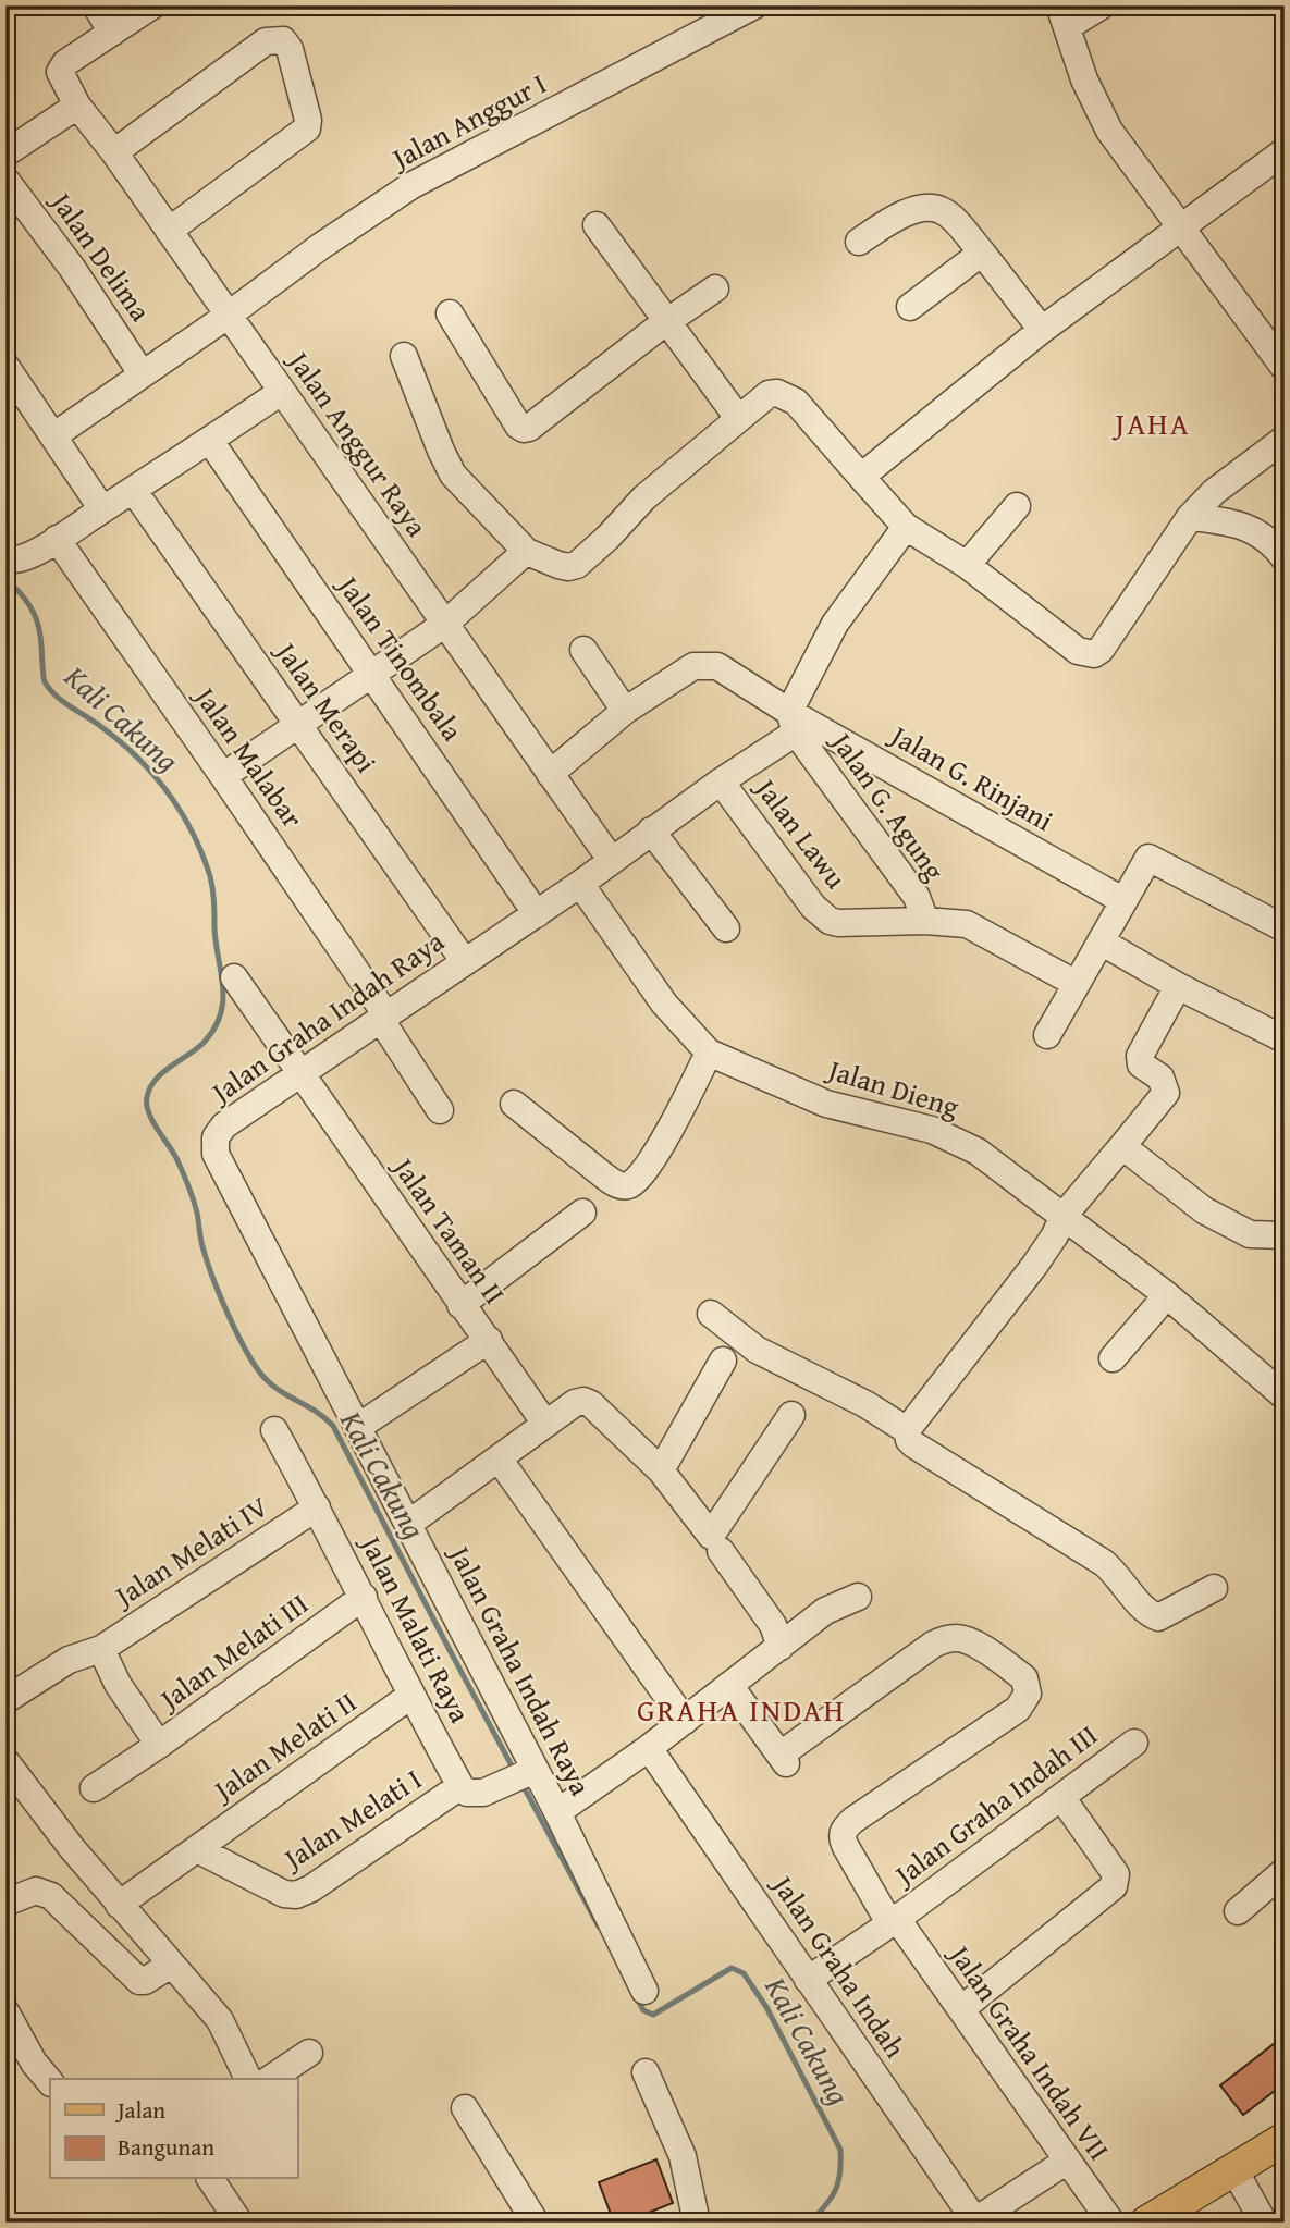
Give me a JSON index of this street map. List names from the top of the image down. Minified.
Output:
{"streets":{"street":["Jalan Anggur I","Jalan Delima","Jalan Anggur Raya","Jalan Tinombala","Jalan Merapi","Jalan Malabar","Jalan G. Rinjani","Jalan G. Agung","Jalan Lawu","Jalan Graha Indah Raya","Jalan Dieng","Jalan Taman II","Jalan Melati IV","Jalan Malati Raya","Jalan Melati III","Jalan Melati II","Jalan Graha Indah III","Jalan Melati I","Jalan Graha Indah","Jalan Graha Indah VII"]},"crossings":[["Jalan Anggur I","Jalan Delima"],["Jalan Anggur I","Jalan Anggur Raya"],["Jalan Anggur Raya","Jalan G. Rinjani"],["Jalan Anggur Raya","Jalan Graha Indah Raya"],["Jalan Tinombala","Jalan Graha Indah Raya"],["Jalan Merapi","Jalan Graha Indah Raya"],["Jalan Malabar","Jalan Graha Indah Raya"],["Jalan G. Rinjani","Jalan G. Agung"],["Jalan G. Rinjani","Jalan Graha Indah Raya"],["Jalan G. Agung","Jalan Lawu"],["Jalan G. Agung","Jalan Graha Indah Raya"],["Jalan Lawu","Jalan Graha Indah Raya"],["Jalan Graha Indah Raya","Jalan Dieng"],["Jalan Graha Indah Raya","Jalan Taman II"],["Jalan Melati IV","Jalan Malati Raya"],["Jalan Melati IV","Jalan Melati III"],["Jalan Malati Raya","Jalan Melati III"],["Jalan Malati Raya","Jalan Melati II"],["Jalan Malati Raya","Jalan Melati I"],["Jalan Melati II","Jalan Melati I"],["Jalan Graha Indah III","Jalan Graha Indah"],["Jalan Graha Indah III","Jalan Graha Indah VII"]],"districts":["JAHA","GRAHA INDAH"],"water":["Kali Cakung"],"legend":["Jalan","Bangunan"]}
